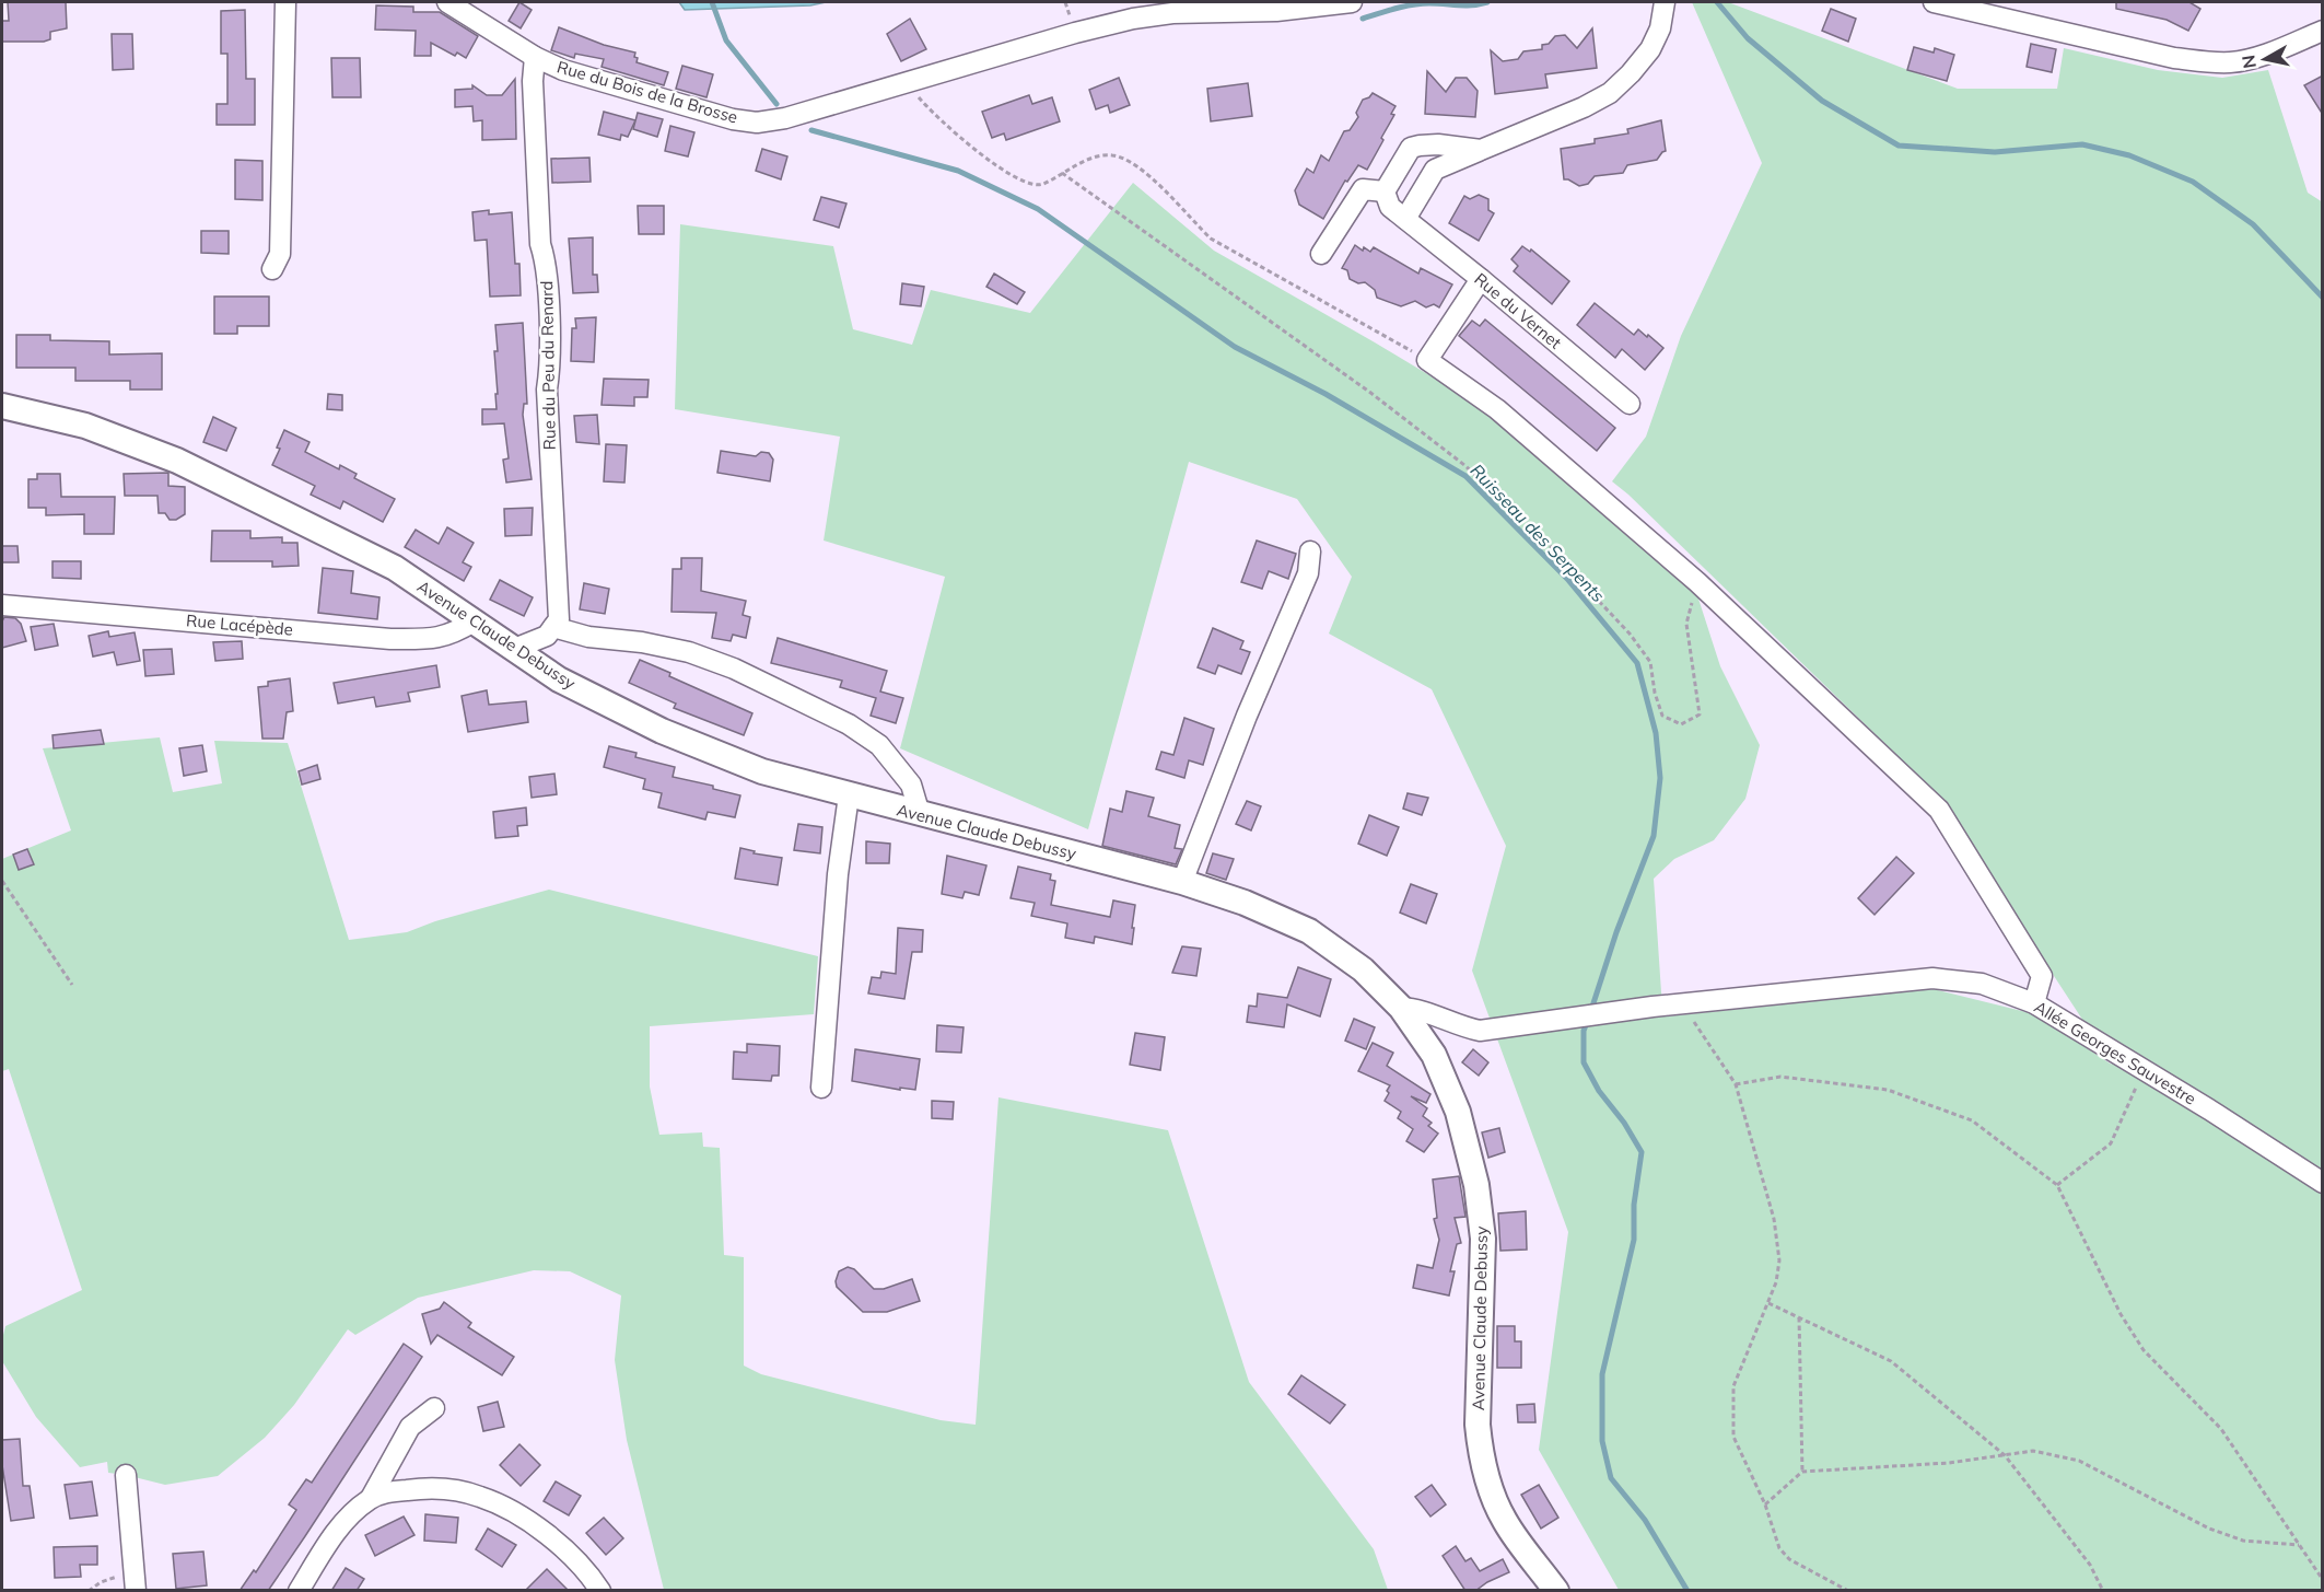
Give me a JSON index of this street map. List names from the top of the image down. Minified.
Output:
{"streets":{"main road":["Avenue Claude Debussy"],"street":["Rue du Bois de la Brosse","Rue du Vernet","Rue du Peu du Renard","Rue Lacépède","Allée Georges Sauvestre"]},"crossings":[["Rue du Bois de la Brosse","Rue du Peu du Renard"],["Rue Lacépède","Avenue Claude Debussy"],["Avenue Claude Debussy","Allée Georges Sauvestre"]],"water":["Ruisseau des Serpents"],"north":"left"}
